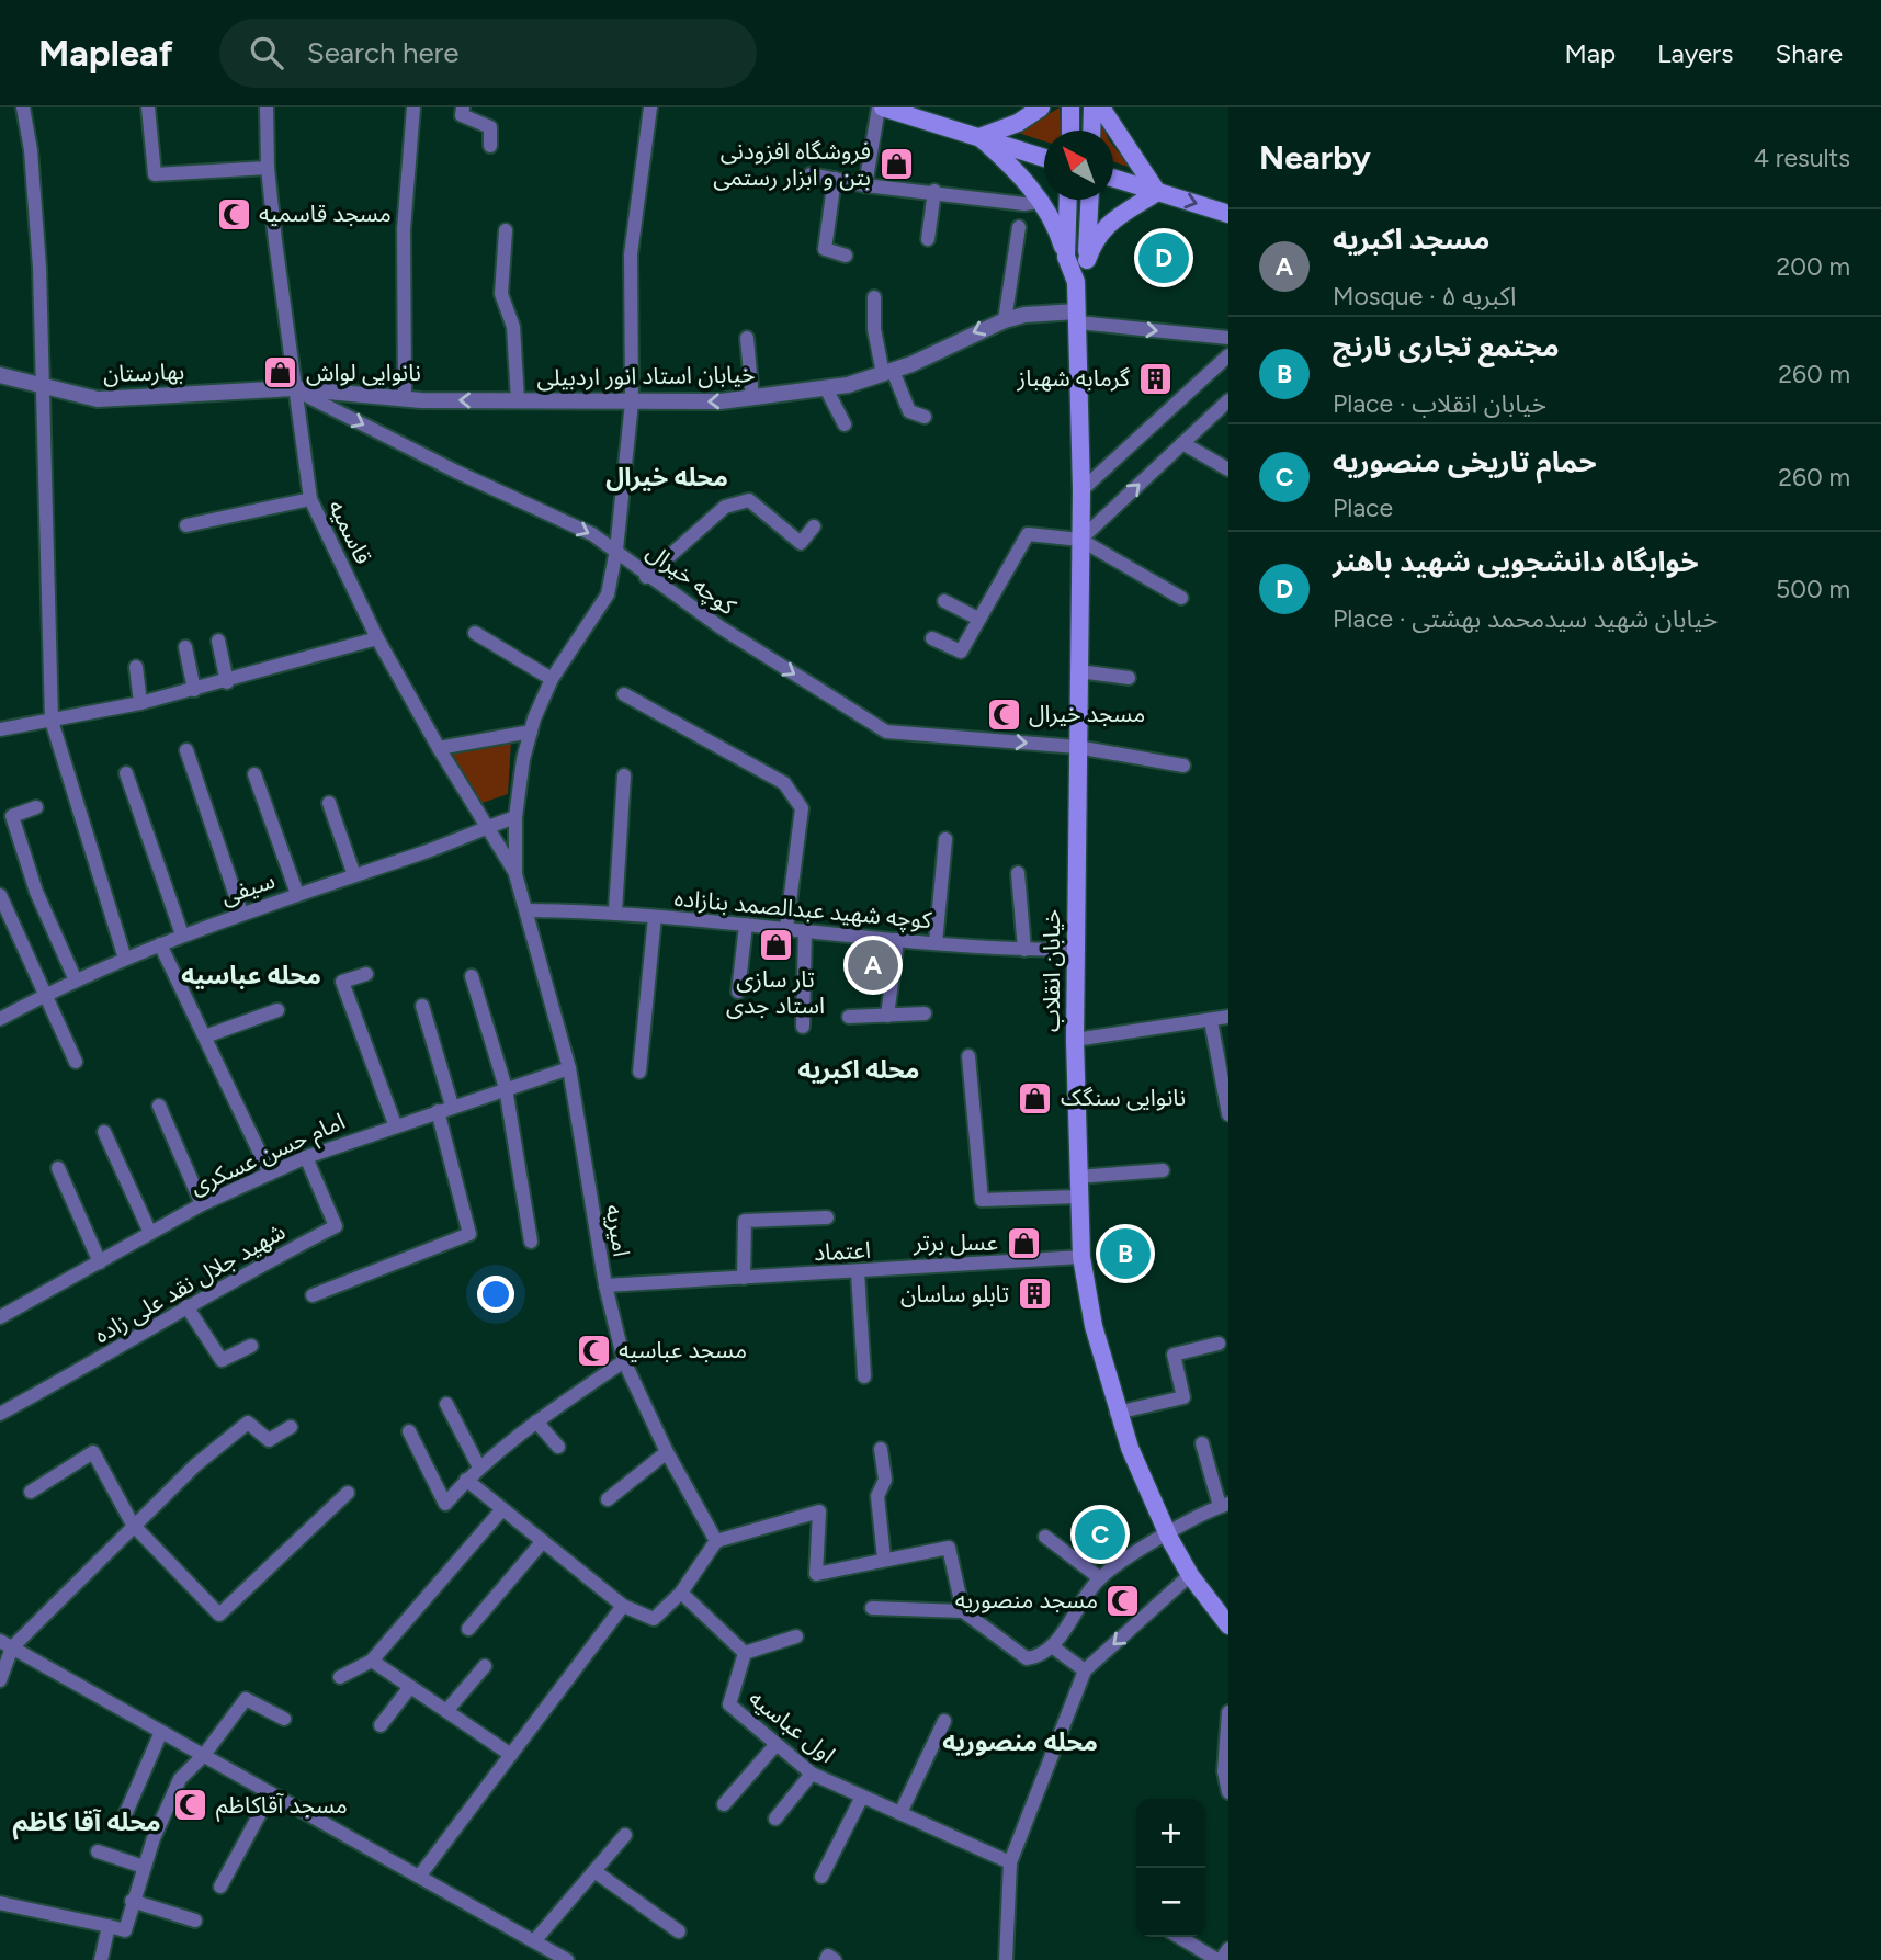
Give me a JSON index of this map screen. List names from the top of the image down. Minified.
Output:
{"streets":{"main road":["خیابان انقلاب"],"street":["بهارستان","خیابان استاد انور اردبیلی","قاسمیه","کوچه خیرال","سیفی","کوچه شهید عبدالصمد بنازاده","امام حسن عسکری","امیریه","اعتماد","شهید جلال نقد علی زاده","اول عباسیه"]},"crossings":[["بهارستان","خیابان استاد انور اردبیلی"],["بهارستان","قاسمیه"],["بهارستان","کوچه خیرال"],["خیابان استاد انور اردبیلی","قاسمیه"],["خیابان استاد انور اردبیلی","کوچه خیرال"],["خیابان استاد انور اردبیلی","خیابان انقلاب"],["قاسمیه","کوچه خیرال"],["قاسمیه","سیفی"],["قاسمیه","امیریه"],["کوچه خیرال","خیابان انقلاب"],["کوچه شهید عبدالصمد بنازاده","خیابان انقلاب"],["کوچه شهید عبدالصمد بنازاده","امیریه"],["خیابان انقلاب","اعتماد"],["امام حسن عسکری","امیریه"],["امام حسن عسکری","شهید جلال نقد علی زاده"],["امیریه","اعتماد"]],"one_way":["خیابان استاد انور اردبیلی","کوچه خیرال"],"districts":["محله خیرال","محله عباسیه","محله اکبریه","محله منصوریه","محله آقا کاظم"],"places":{"shop":["فروشگاه افزودنی بتن و ابزار رستمی","نانوایی لواش","تار سازی استاد جدی","نانوایی سنگک","عسل برتر"],"mosque":["مسجد قاسمیه","مسجد خیرال","مسجد عباسیه","مسجد منصوریه","مسجد آقاکاظم"],"building":["گرمابه شهباز","تابلو ساسان"]},"north":"top left","page":{"header":"Mapleaf","search":"Search here","nav":["Map","Layers","Share"],"heading":["Nearby","4 results"],"list":[{"mark":"A","name":"مسجد اکبریه","note":"Mosque · اکبریه ۵","value":"200 m"},{"mark":"B","name":"مجتمع تجاری نارنج","note":"Place · خیابان انقلاب","value":"260 m"},{"mark":"C","name":"حمام تاریخی منصوریه","note":"Place","value":"260 m"},{"mark":"D","name":"خوابگاه دانشجویی شهید باهنر","note":"Place · خیابان شهید سیدمحمد بهشتی","value":"500 m"}],"pins":["D","A","B","C"],"map_buttons":["+","−"]}}
